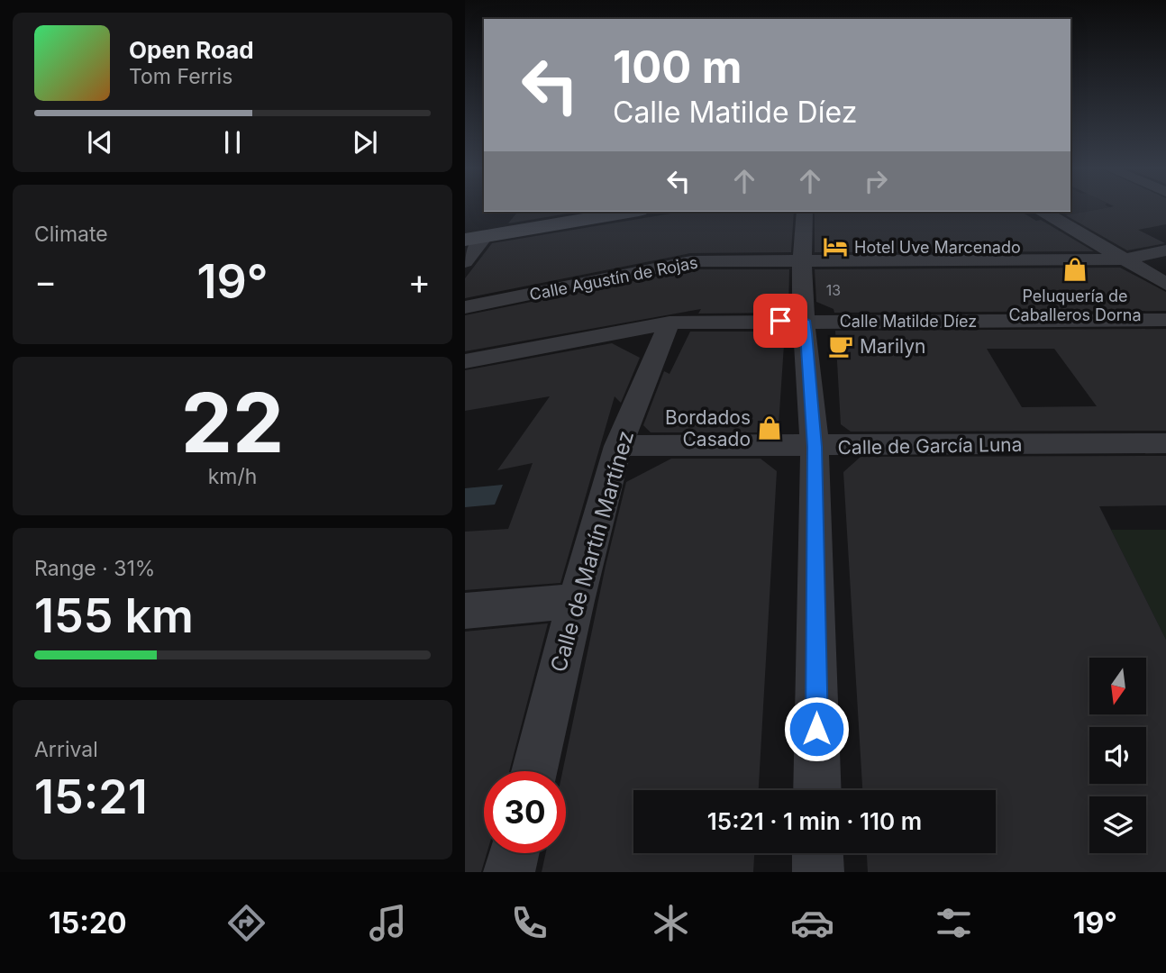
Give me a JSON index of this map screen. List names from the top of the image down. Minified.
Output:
{"streets":{"street":["Calle Agustín de Rojas","Calle Matilde Díez","Calle de García Luna","Calle de Martín Martínez"]},"crossings":[["Calle Matilde Díez","Calle de Martín Martínez"],["Calle de García Luna","Calle de Martín Martínez"]],"places":{"hotel":["Hotel Uve Marcenado"],"shop":["Peluquería de Caballeros Dorna","Bordados Casado"],"cafe":["Marilyn"]},"house_numbers":["13"],"north":"bottom","page":{"turn":["100 m","Calle Matilde Díez"],"song":["Open Road","Tom Ferris"],"tile":["Climate",["22","km/h"],["Range · 31%","155 km"],["Arrival","15:21"]],"heat":["−","19°","+"],"limit":"30","trip":"15:21 · 1 min · 110 m","tabs":["15:20","19°"]}}
